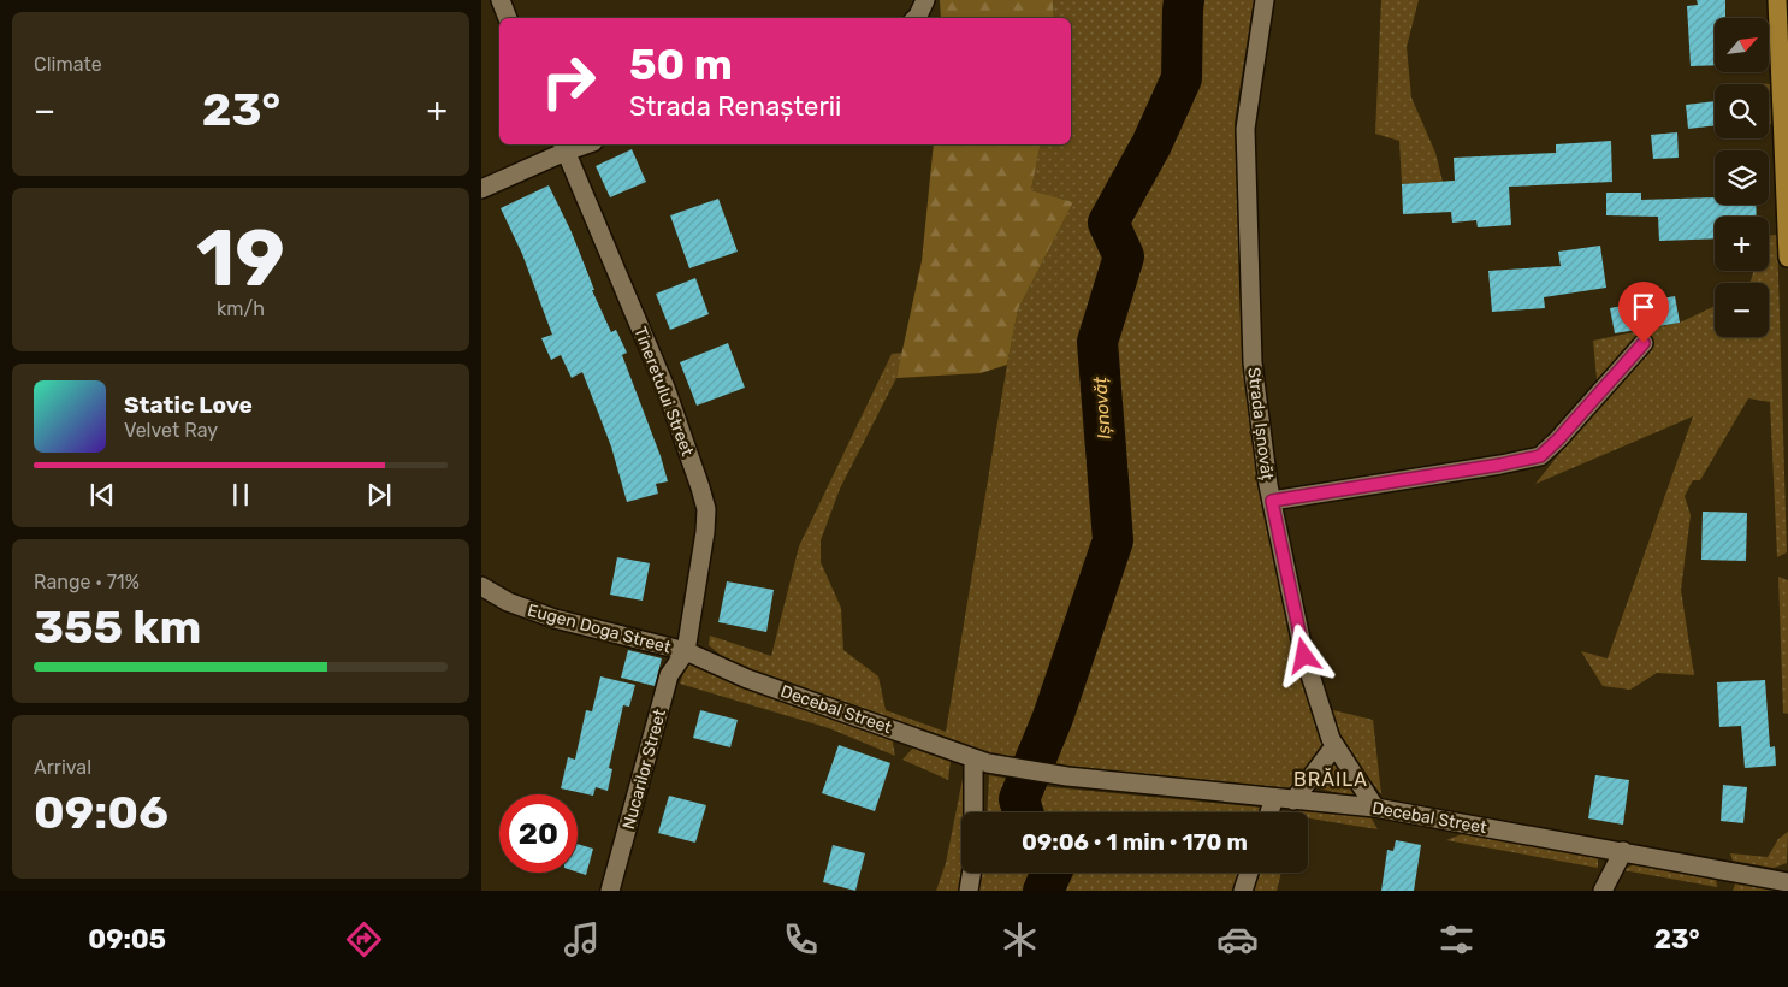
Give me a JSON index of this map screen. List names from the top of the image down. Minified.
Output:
{"streets":{"street":["Tineretului Street","Strada Ișnovăț","Eugen Doga Street","Decebal Street","Nucarilor Street"]},"crossings":[["Tineretului Street","Eugen Doga Street"],["Tineretului Street","Decebal Street"],["Tineretului Street","Nucarilor Street"],["Strada Ișnovăț","Decebal Street"],["Eugen Doga Street","Decebal Street"],["Eugen Doga Street","Nucarilor Street"],["Decebal Street","Nucarilor Street"]],"districts":["BRĂILA"],"water":["Ișnovăț"],"north":"top right","page":{"tile":["Climate",["19","km/h"],["Range · 71%","355 km"],["Arrival","09:06"]],"map_buttons":["+","−"],"turn":["50 m","Strada Renașterii"],"heat":["−","23°","+"],"song":["Static Love","Velvet Ray"],"limit":"20","trip":"09:06 · 1 min · 170 m","tabs":["09:05","23°"]}}
